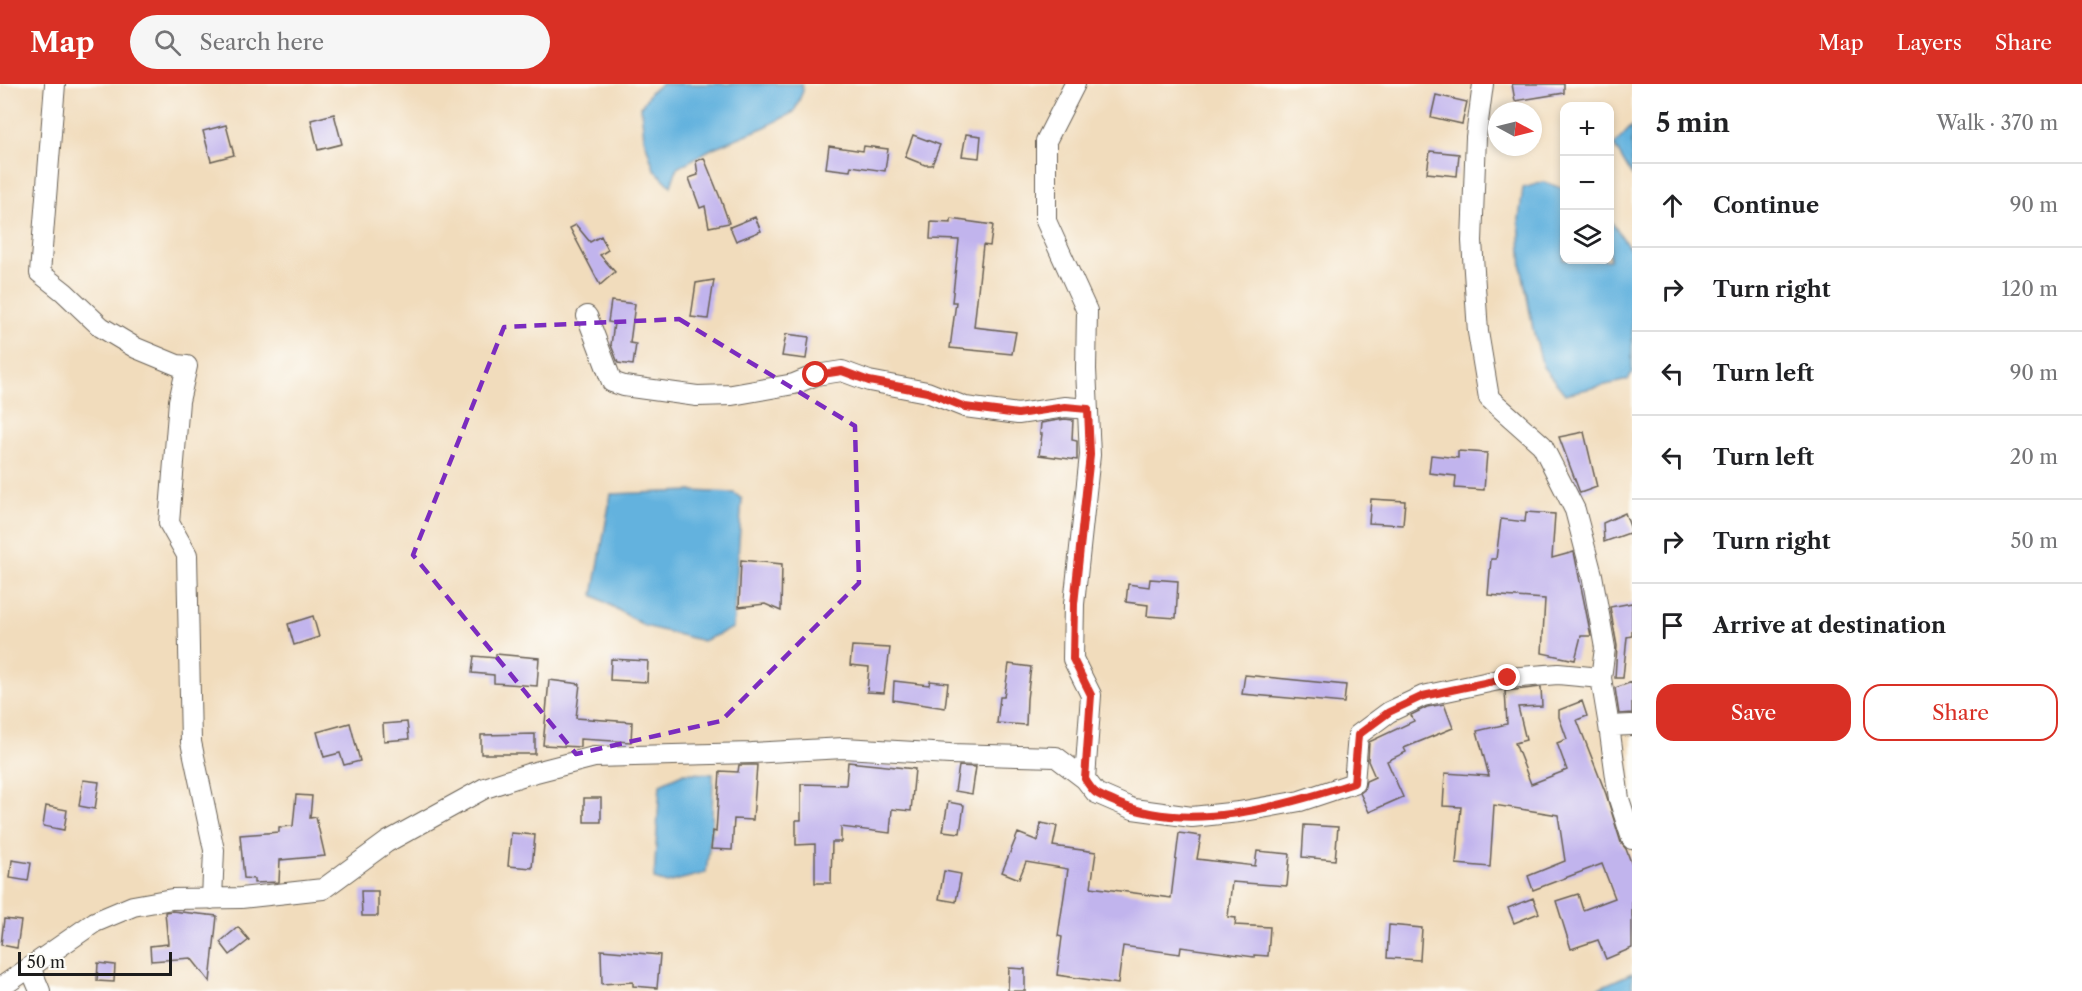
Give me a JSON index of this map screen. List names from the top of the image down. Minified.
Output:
{"scale_bar":"50 m","north":"right","page":{"header":"Map","search":"Search here","nav":["Map","Layers","Share"],"heading":["5 min","Walk · 370 m"],"map_buttons":["+","−"],"list":[["Continue","90 m"],["Turn right","120 m"],["Turn left","90 m"],["Turn left","20 m"],["Turn right","50 m"],"Arrive at destination"],"buttons":["Save","Share"],"scale":"50 m"}}
